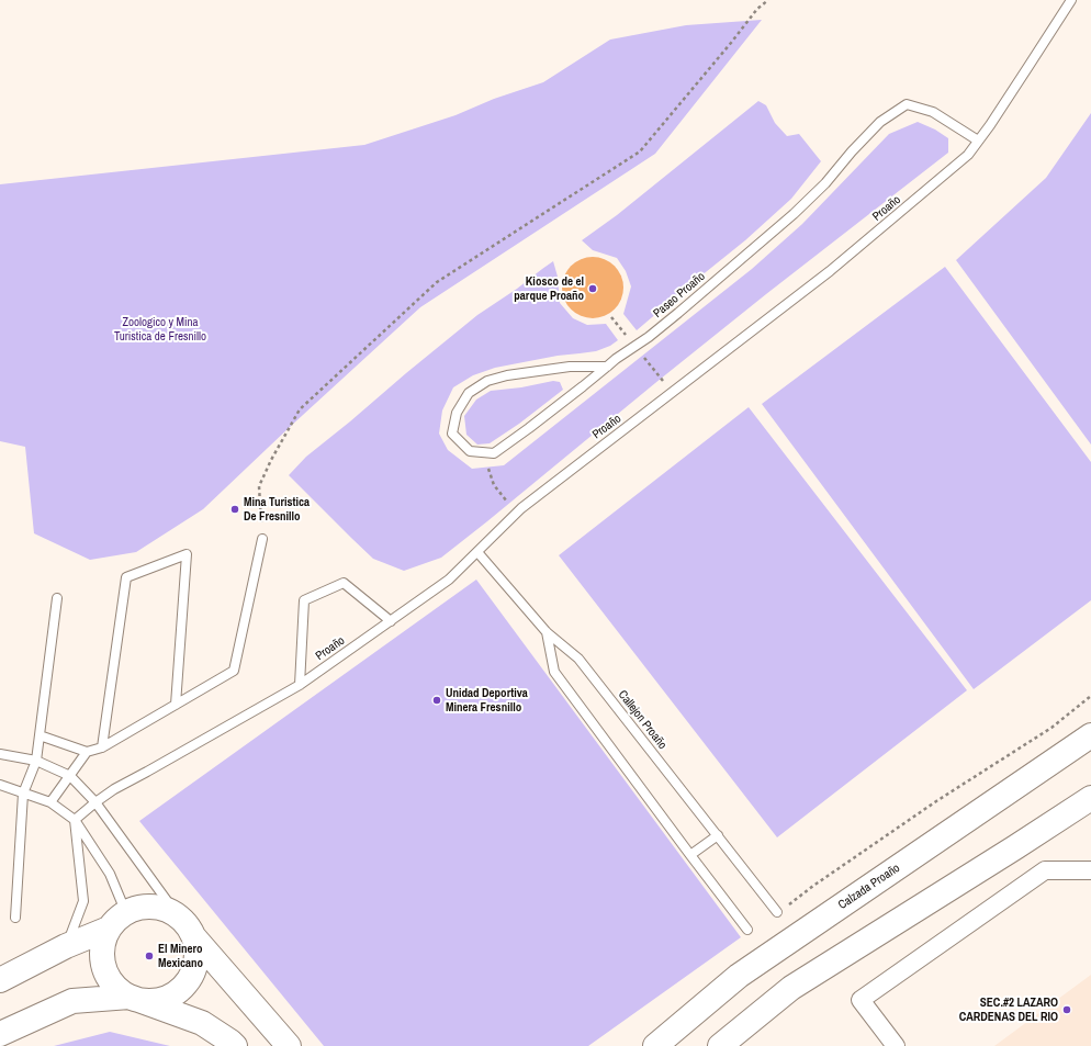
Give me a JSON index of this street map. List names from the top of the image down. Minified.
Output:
{"streets":{"main road":["Calzada Proaño"],"lane":["Proaño","Paseo Proaño","Callejon Proaño"]},"crossings":[["Proaño","Paseo Proaño"],["Proaño","Callejon Proaño"]],"parks":["Zoologico y Mina Turistica de Fresnillo"],"places":["Kiosco de el parque Proaño","Mina Turistica De Fresnillo","Unidad Deportiva Minera Fresnillo","El Minero Mexicano","SEC.#2 LAZARO CARDENAS DEL RIO"]}
